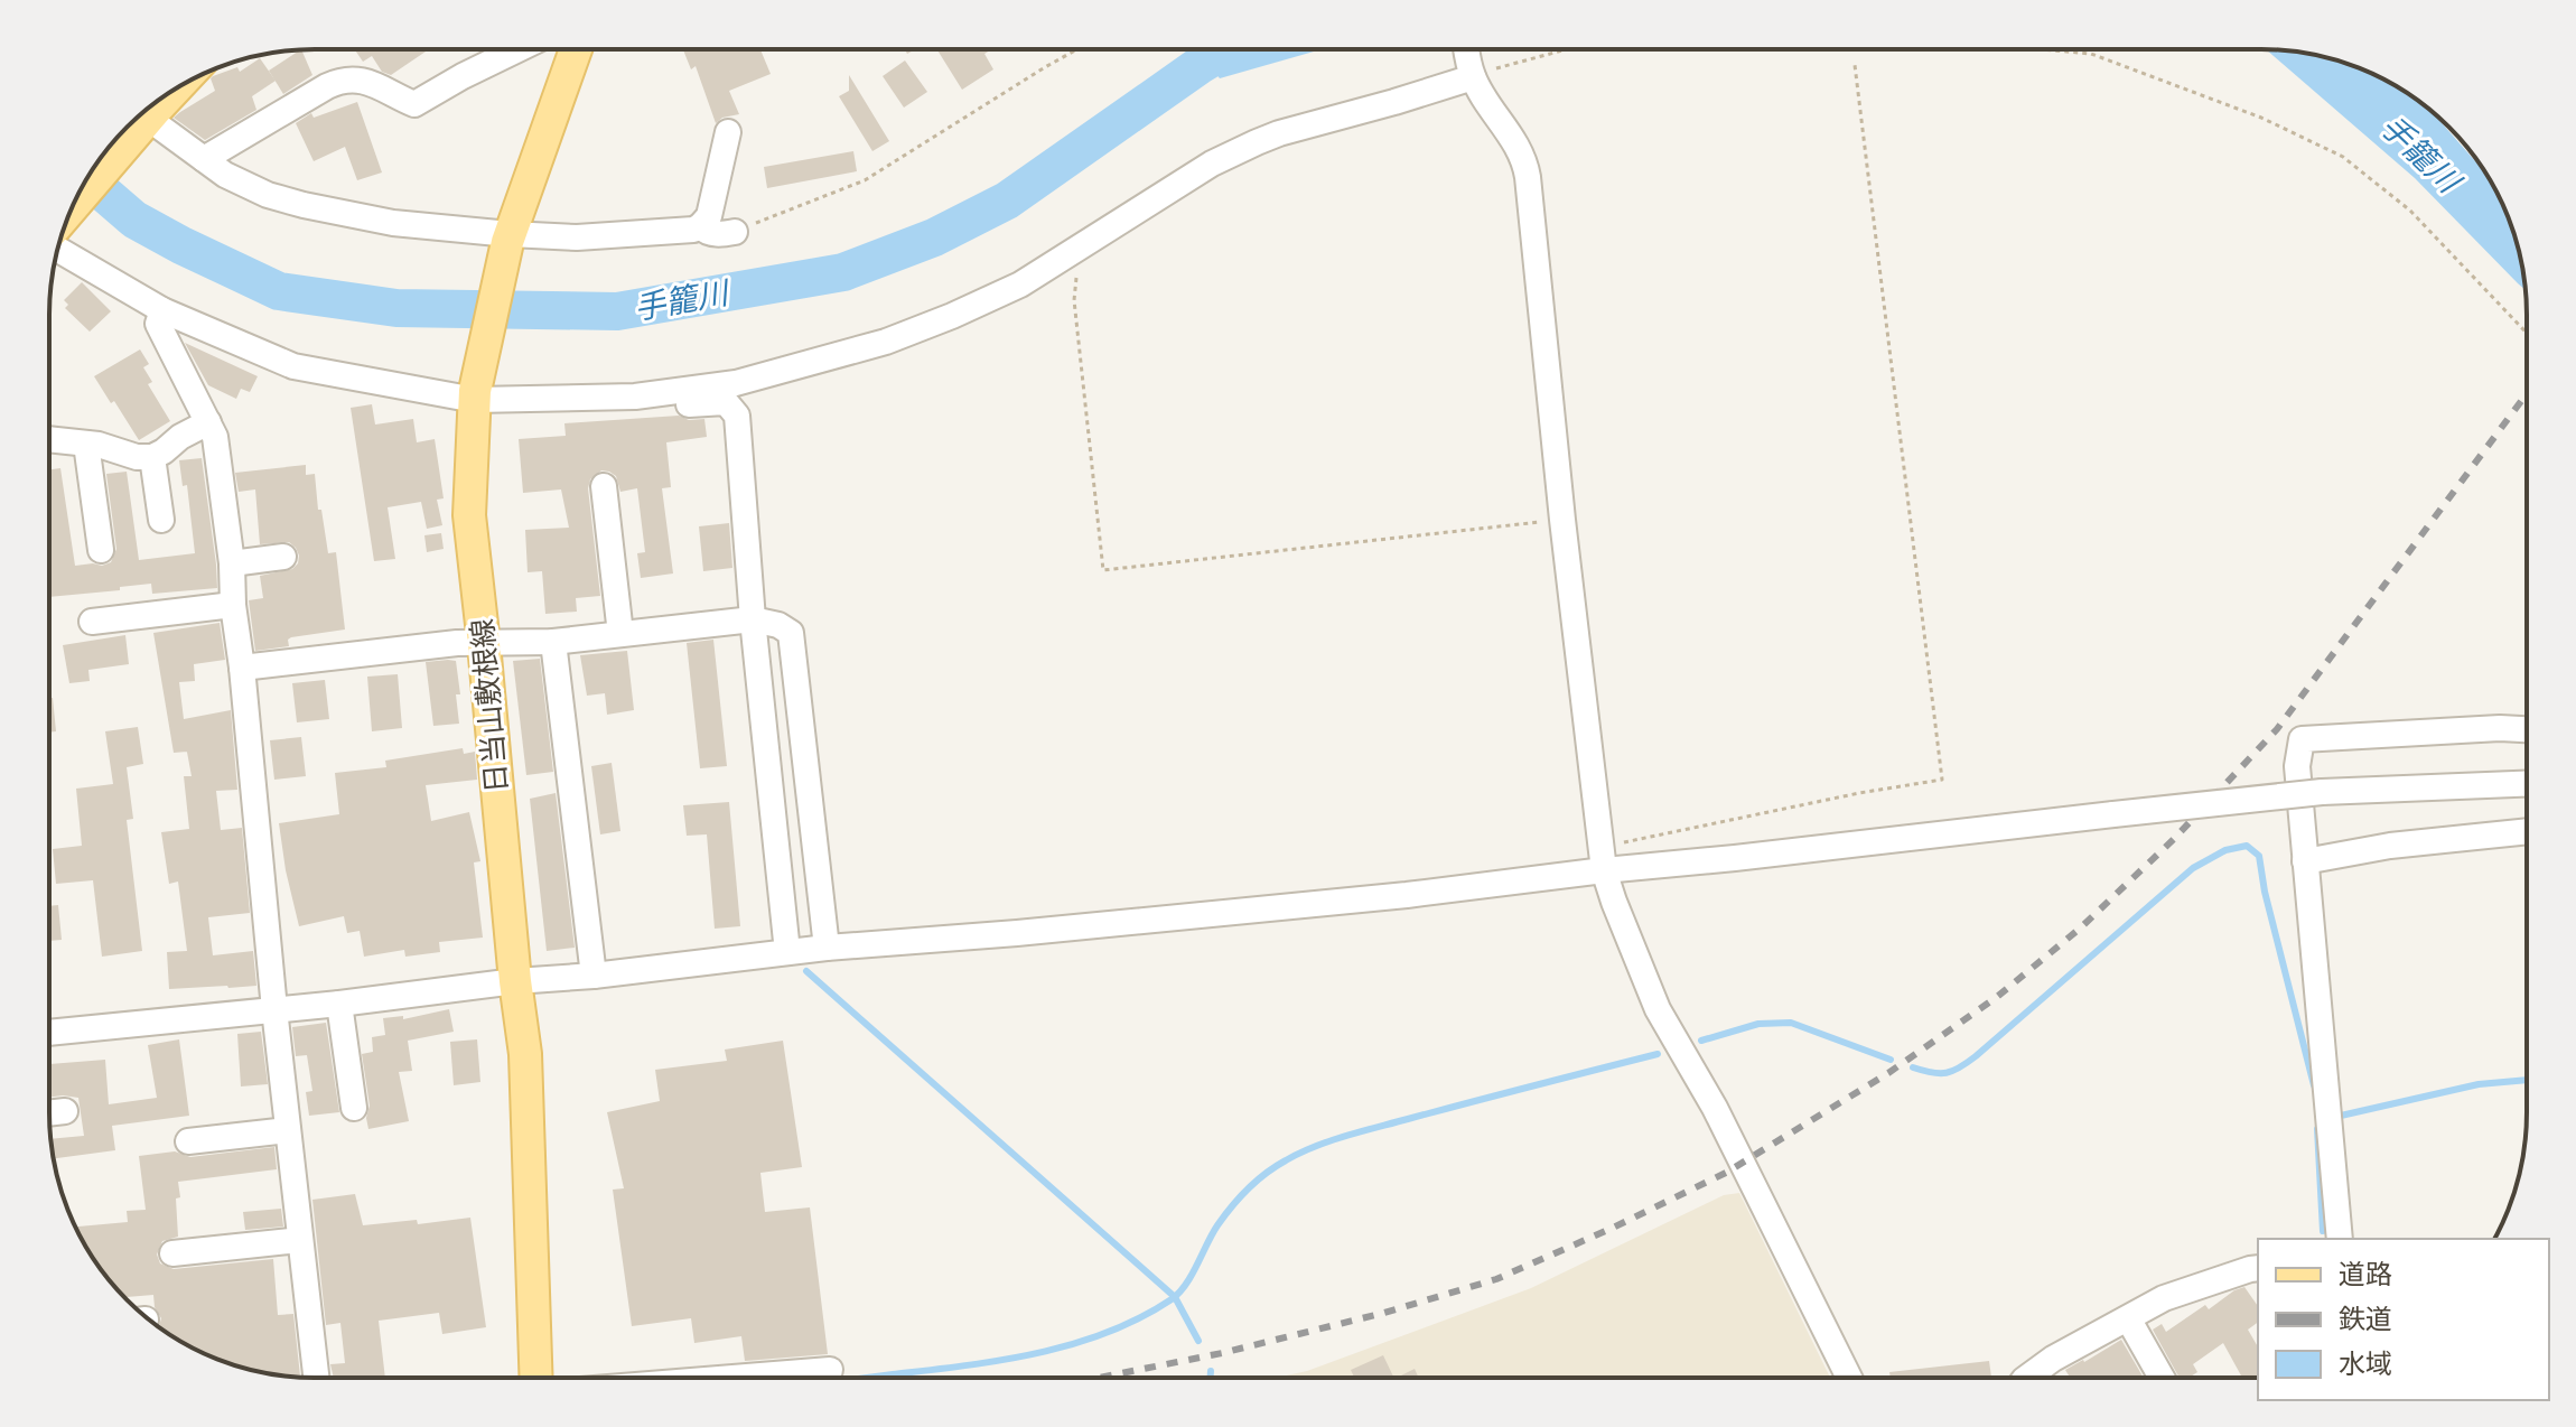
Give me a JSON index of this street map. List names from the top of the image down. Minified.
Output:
{"streets":{"main road":["日当山敷根線"]},"water":["手籠川"],"legend":["道路","鉄道","水域"]}
